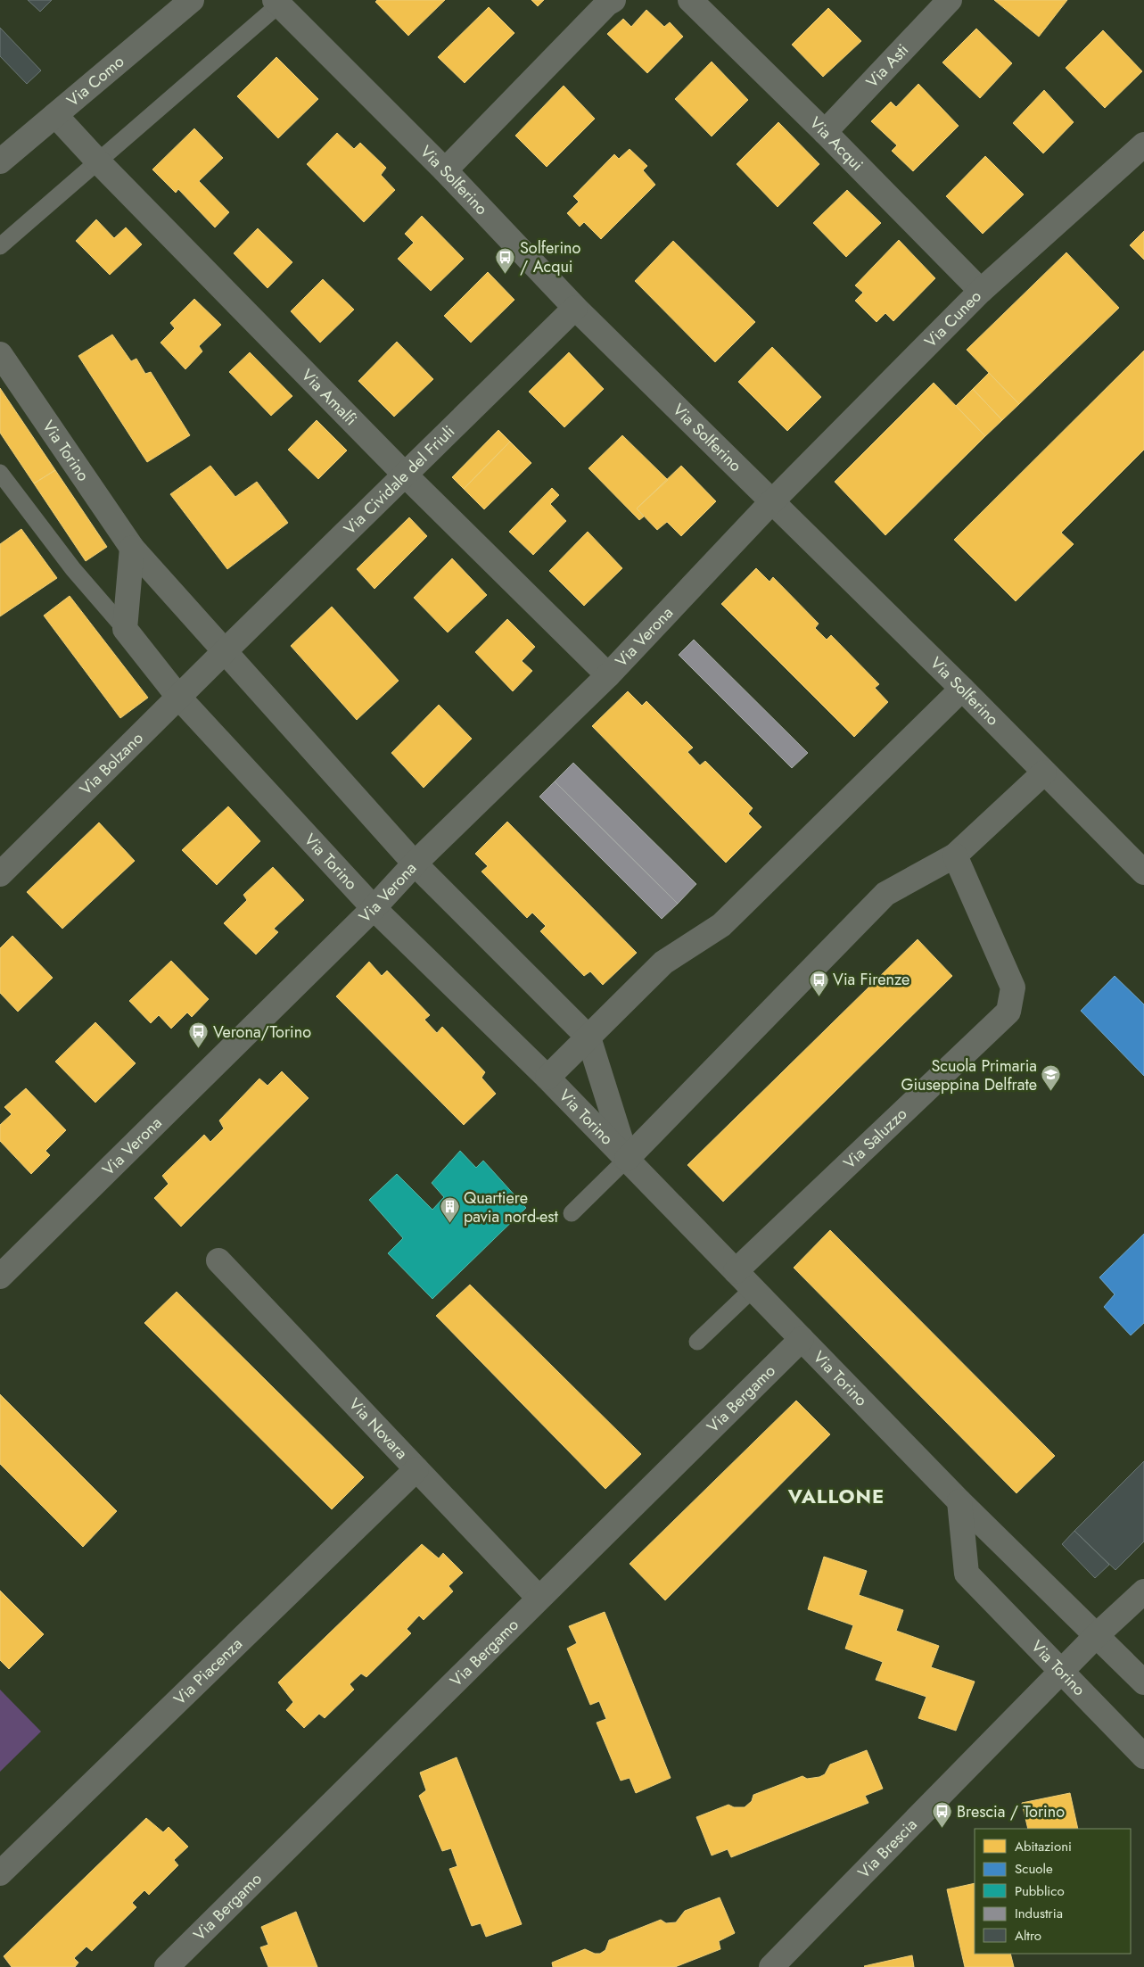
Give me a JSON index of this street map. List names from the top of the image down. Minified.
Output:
{"streets":{"street":["Via Asti","Via Como","Via Acqui","Via Solferino","Via Cuneo","Via Amalfi","Via Torino","Via Cividale del Friuli","Via Verona","Via Bolzano","Via Saluzzo","Via Bergamo","Via Novara","Via Piacenza","Via Brescia"]},"crossings":[["Via Asti","Via Acqui"],["Via Como","Via Amalfi"],["Via Acqui","Via Cuneo"],["Via Solferino","Via Cuneo"],["Via Solferino","Via Cividale del Friuli"],["Via Solferino","Via Verona"],["Via Cuneo","Via Verona"],["Via Amalfi","Via Cividale del Friuli"],["Via Amalfi","Via Verona"],["Via Torino","Via Cividale del Friuli"],["Via Torino","Via Verona"],["Via Torino","Via Bolzano"],["Via Torino","Via Saluzzo"],["Via Torino","Via Bergamo"],["Via Torino","Via Brescia"],["Via Cividale del Friuli","Via Bolzano"],["Via Bergamo","Via Novara"],["Via Novara","Via Piacenza"]],"districts":["VALLONE"],"places":{"bus stop":["Solferino / Acqui","Via Firenze","Verona/Torino","Brescia / Torino"],"school or university":["Scuola Primaria Giuseppina Delfrate"],"building":["Quartiere pavia nord-est"]},"legend":["Abitazioni","Scuole","Pubblico","Industria","Altro"]}
